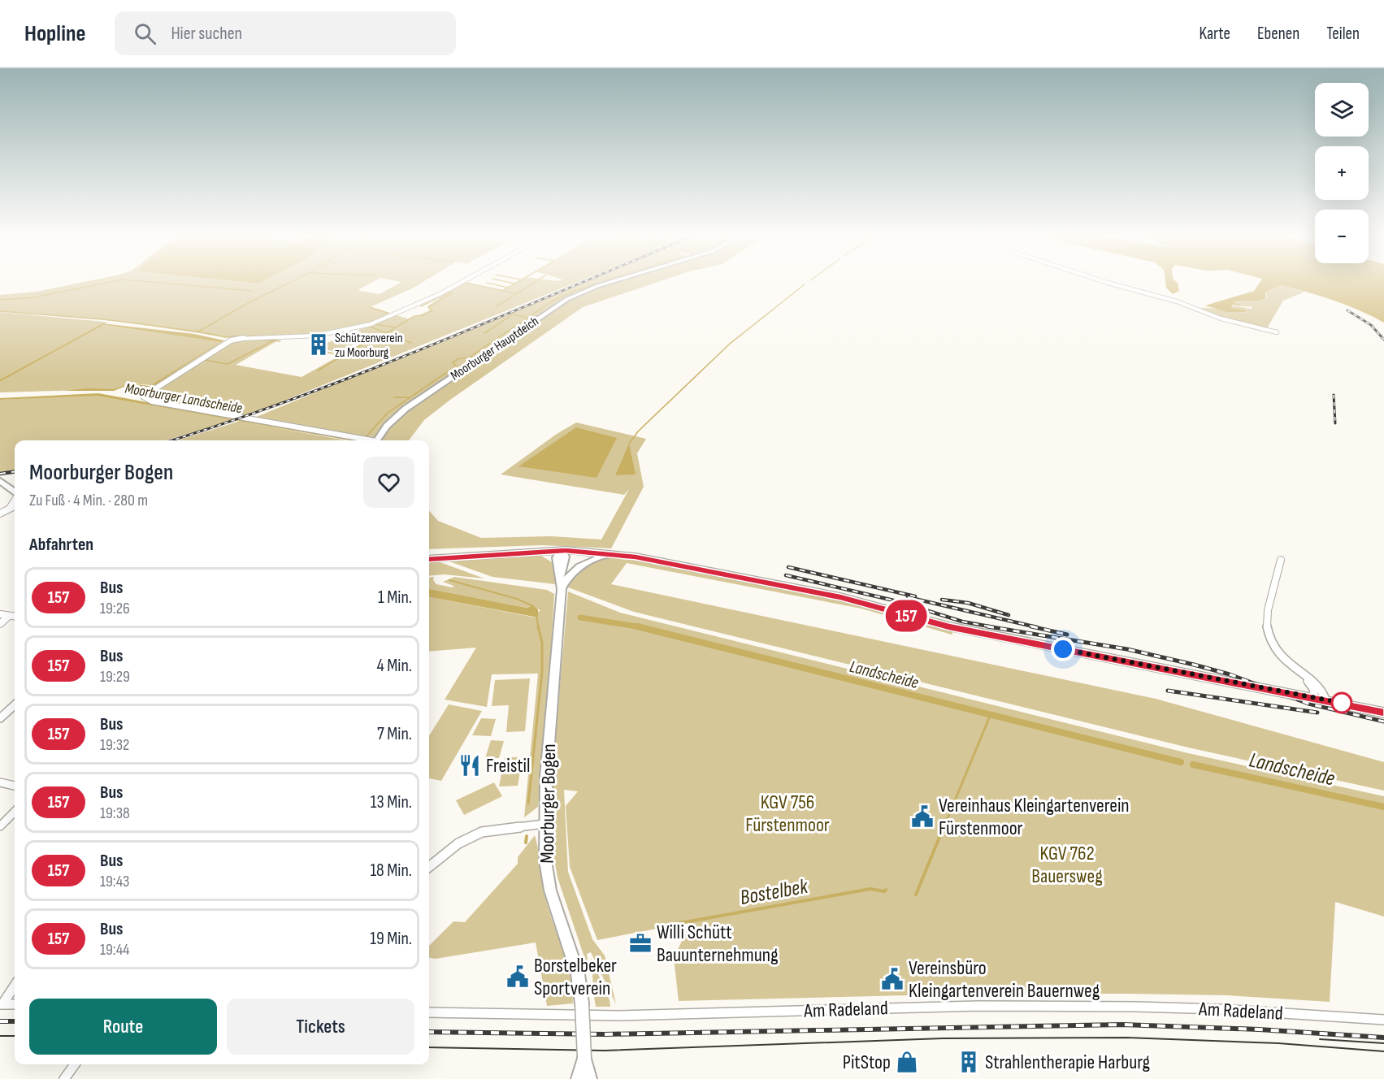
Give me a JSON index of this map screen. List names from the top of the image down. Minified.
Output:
{"streets":{"main road":["Moorburger Hauptdeich","Moorburger Bogen"],"street":["Am Radeland"]},"water":["Moorburger Landscheide","Landscheide","Bostelbek"],"parks":["KGV 756 Fürstenmoor","KGV 762 Bauersweg"],"places":{"building":["Schützenverein zu Moorburg","Strahlentherapie Harburg"],"restaurant":["Freistil"],"public building":["Vereinhaus Kleingartenverein Fürstenmoor","Borstelbeker Sportverein","Vereinsbüro Kleingartenverein Bauernweg"],"office":["Willi Schütt Bauunternehmung"],"shop":["PitStop"]},"lines":["bus line 157"],"page":{"header":"Hopline","search":"Hier suchen","nav":["Karte","Ebenen","Teilen"],"on_map":"157","map_buttons":["+","−"],"heading":[["Moorburger Bogen","Zu Fuß · 4 Min. · 280 m"],"Abfahrten"],"list":[{"mark":"157","name":"Bus","note":"19:26","value":"1 Min."},{"mark":"157","name":"Bus","note":"19:29","value":"4 Min."},{"mark":"157","name":"Bus","note":"19:32","value":"7 Min."},{"mark":"157","name":"Bus","note":"19:38","value":"13 Min."},{"mark":"157","name":"Bus","note":"19:43","value":"18 Min."},{"mark":"157","name":"Bus","note":"19:44","value":"19 Min."}],"buttons":["Route","Tickets"]}}
